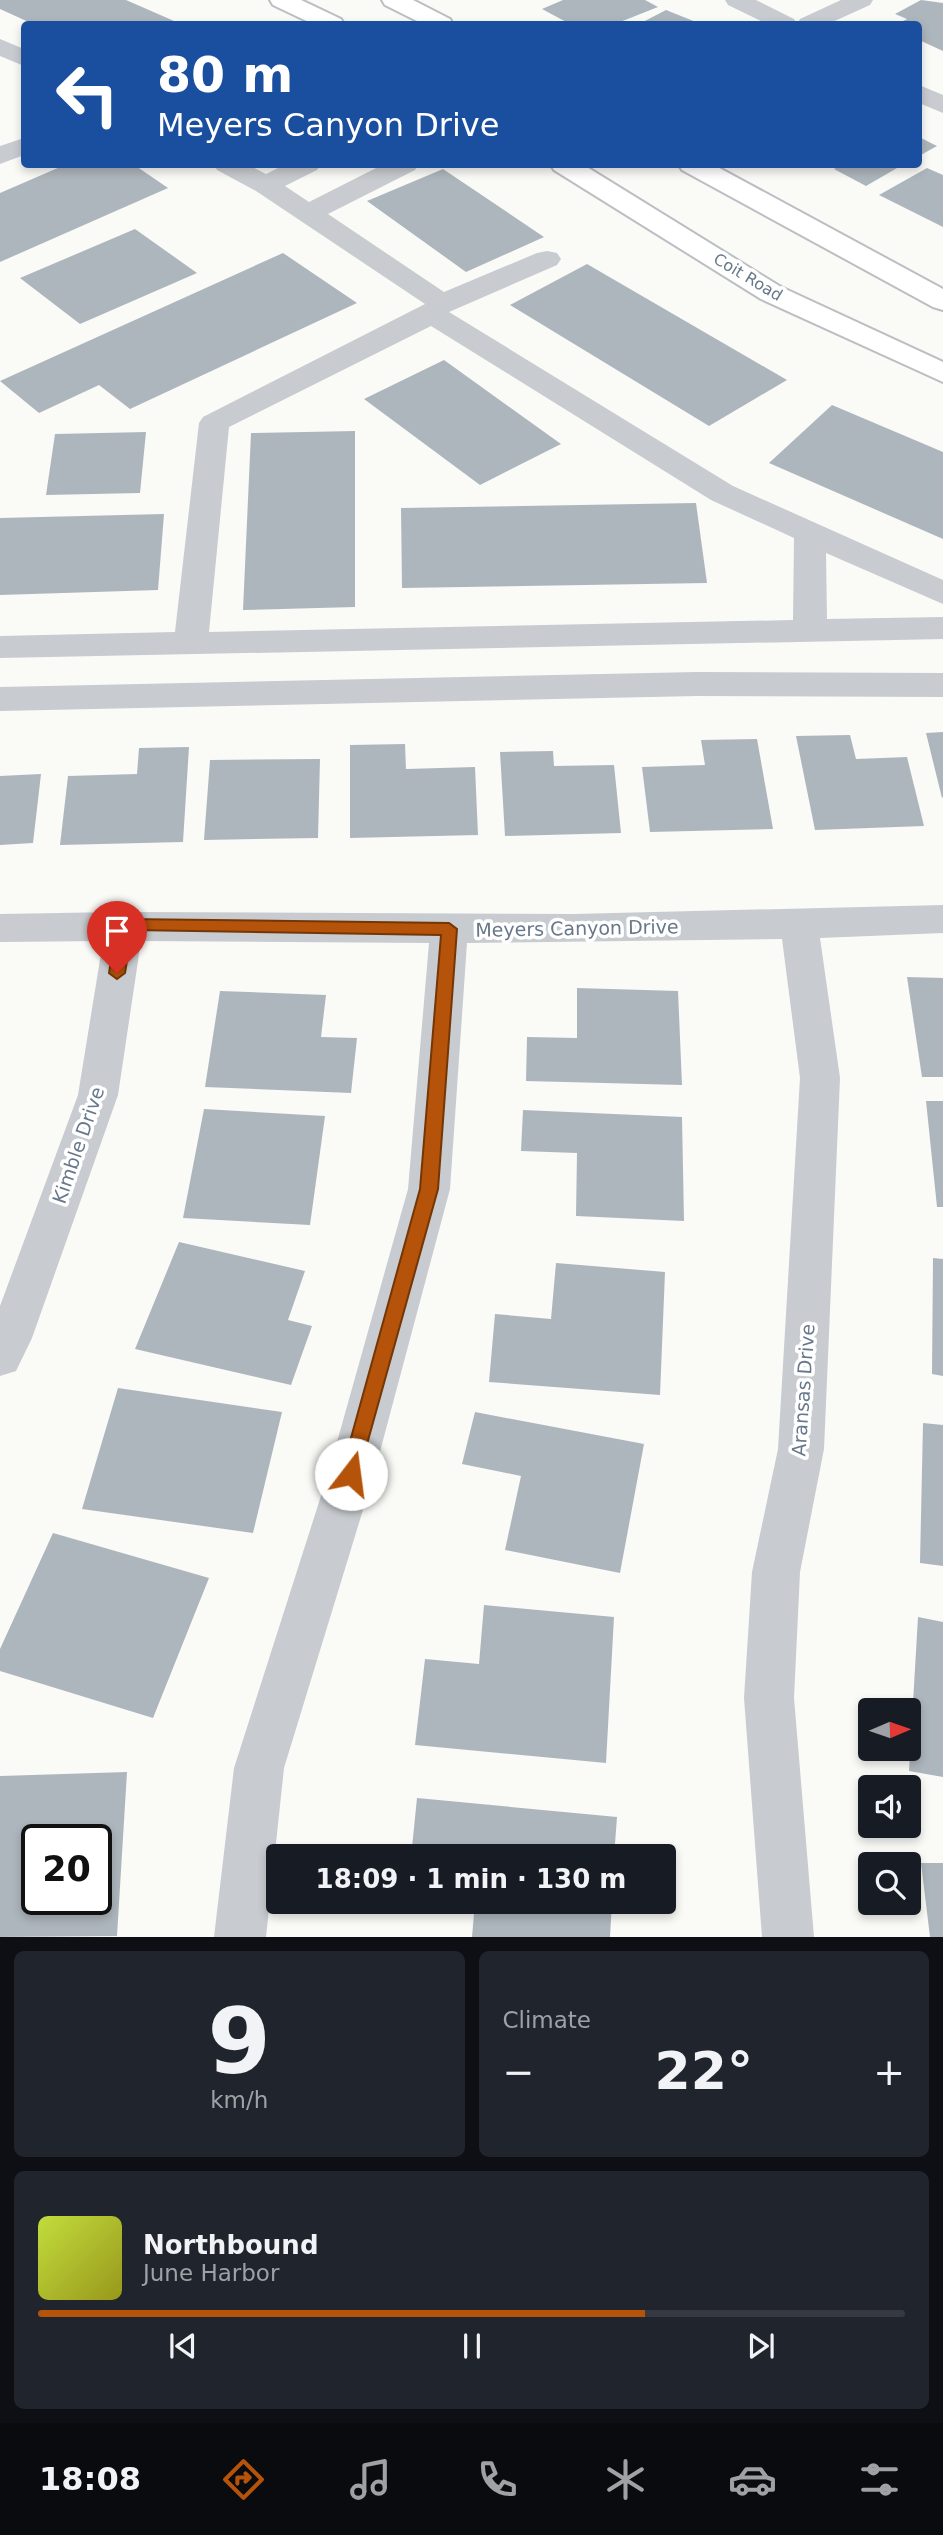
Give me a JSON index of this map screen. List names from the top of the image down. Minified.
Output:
{"streets":{"main road":["Coit Road"],"street":["Meyers Canyon Drive","Kimble Drive","Aransas Drive"]},"crossings":[["Meyers Canyon Drive","Kimble Drive"],["Meyers Canyon Drive","Aransas Drive"]],"north":"right","page":{"turn":["80 m","Meyers Canyon Drive"],"limit":"20","trip":"18:09 · 1 min · 130 m","tile":[["9","km/h"],"Climate"],"heat":["−","22°","+"],"song":["Northbound","June Harbor"],"tabs":"18:08"}}
